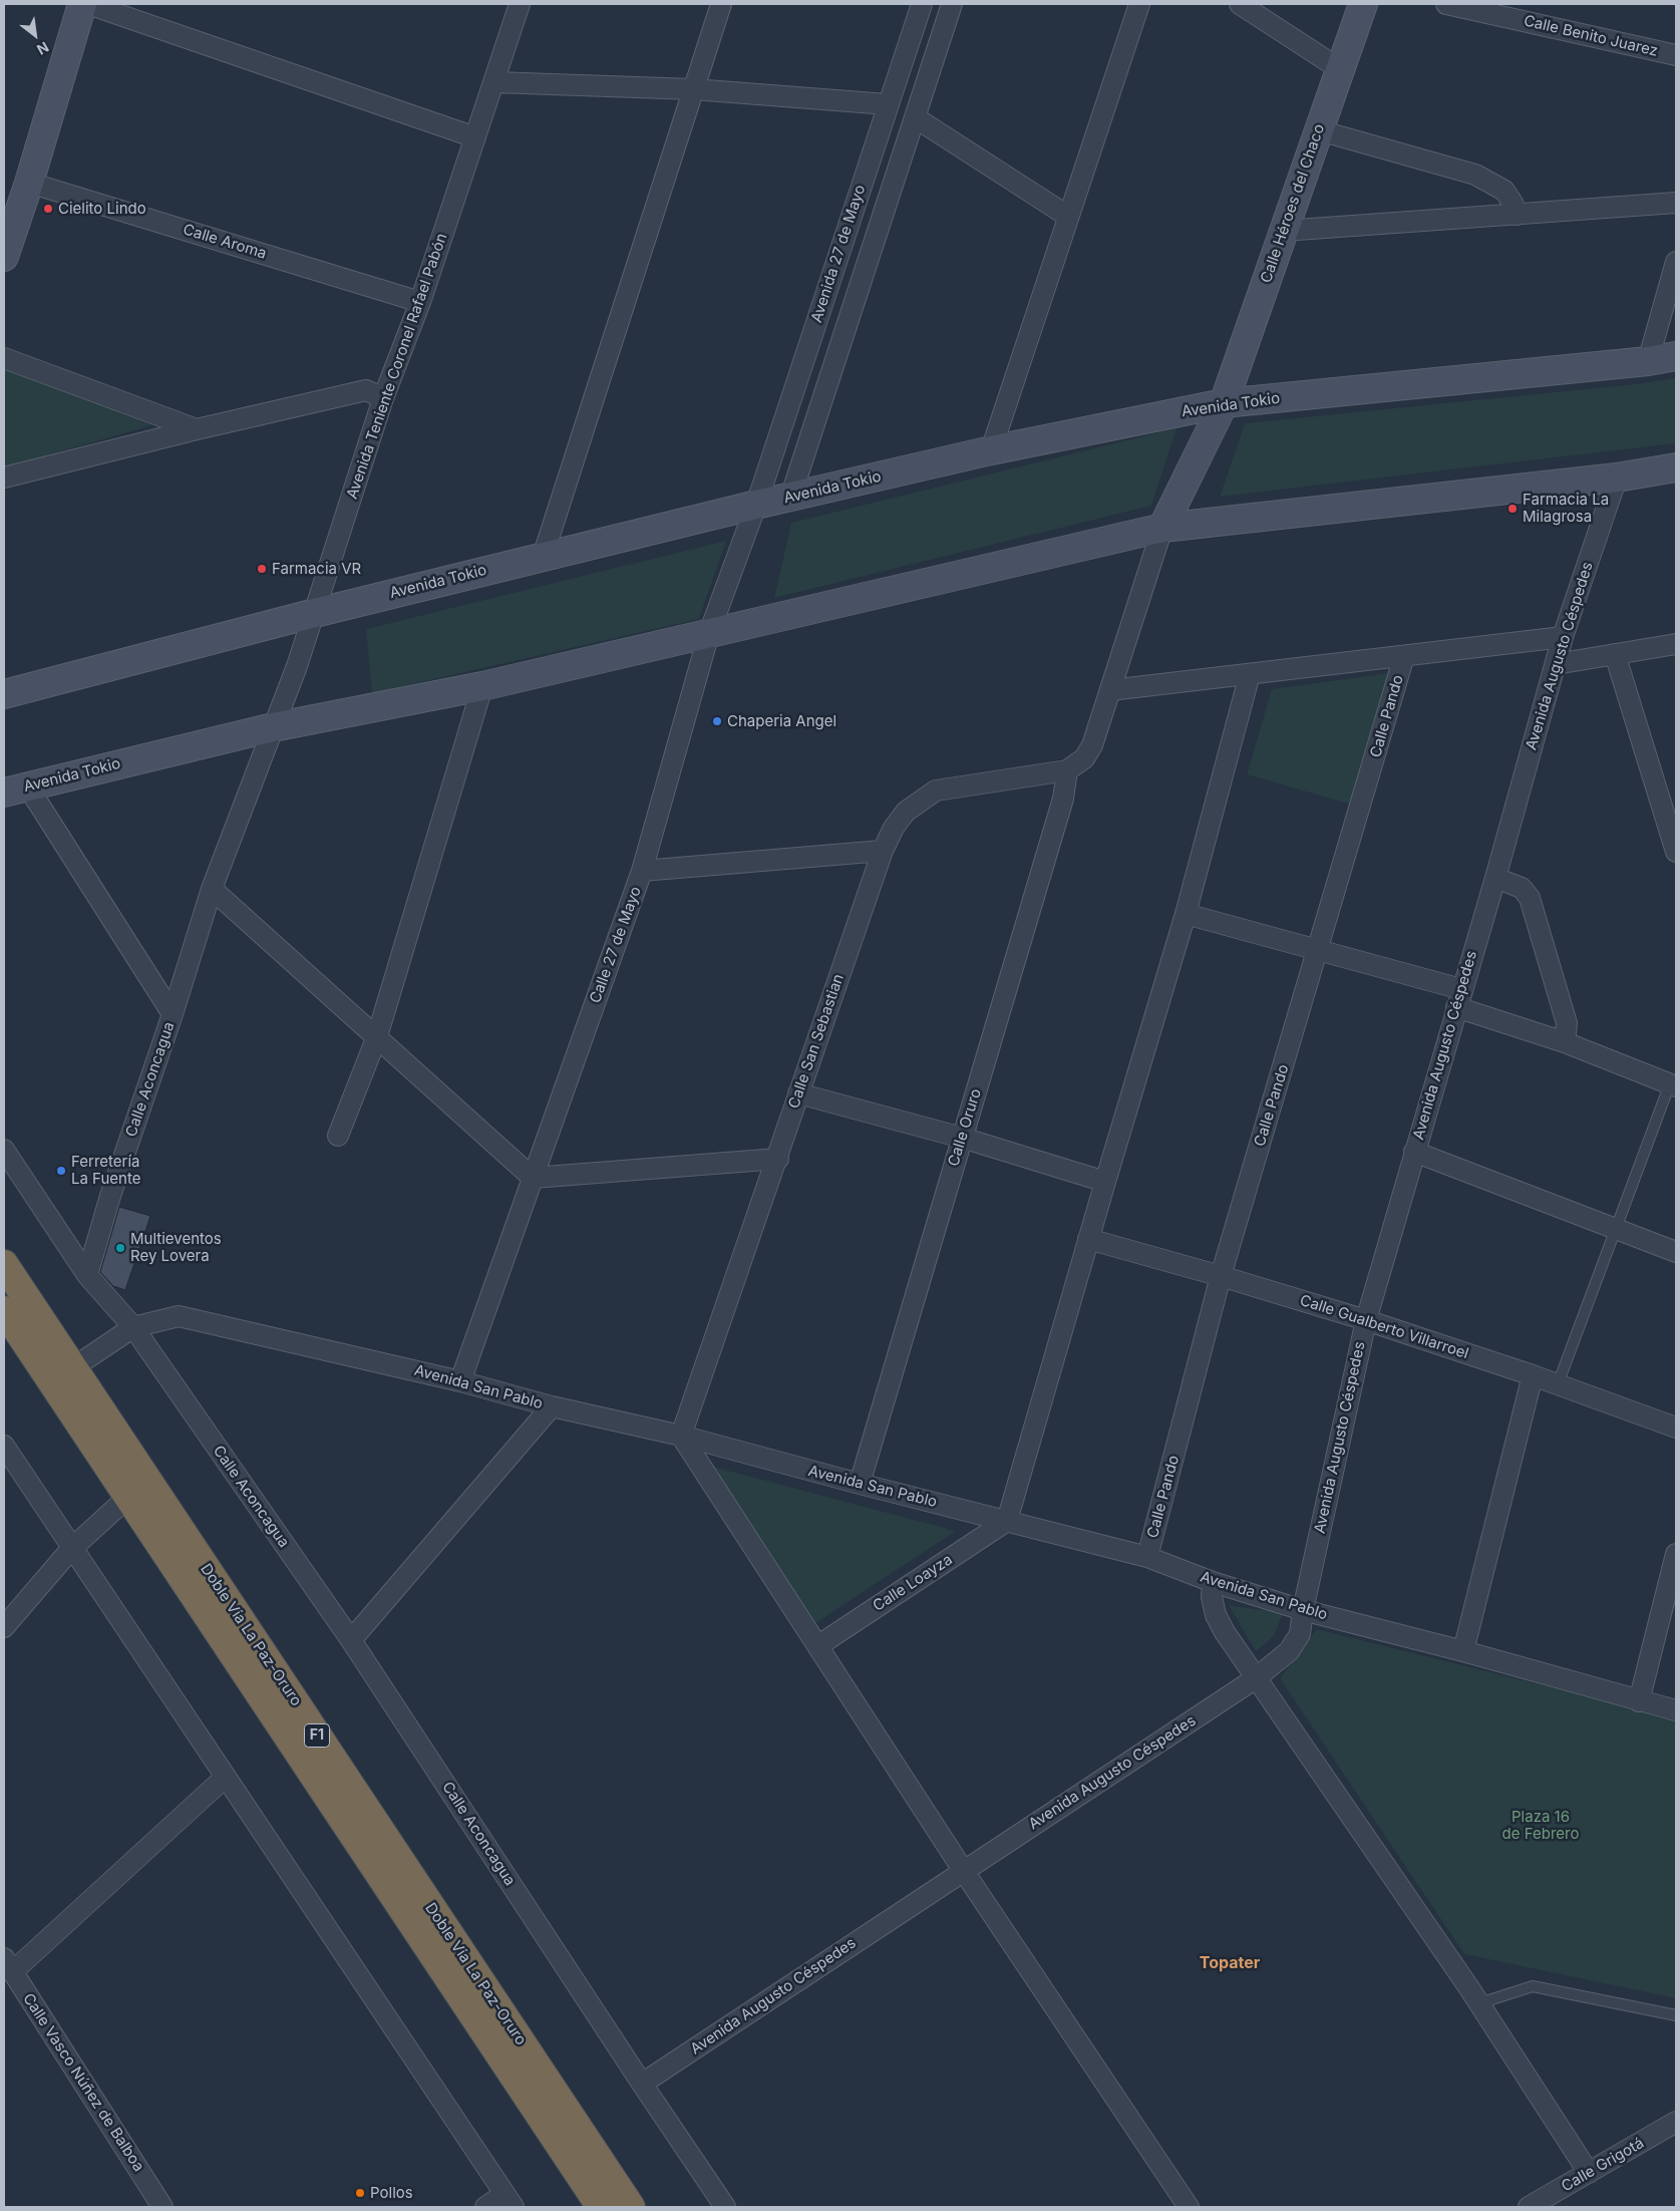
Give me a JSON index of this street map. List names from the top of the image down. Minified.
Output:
{"streets":{"highway":["Doble Vía La Paz-Oruro","F1"],"street":["Calle Benito Juarez","Calle Héroes del Chaco","Calle Aroma","Avenida 27 de Mayo","Avenida Teniente Coronel Rafael Pabón","Avenida Tokio","Avenida Augusto Céspedes","Calle Pando","Calle 27 de Mayo","Calle San Sebastian","Calle Aconcagua","Calle Oruro","Calle Gualberto Villarroel","Avenida San Pablo","Calle Loayza","Calle Vasco Núñez de Balboa","Calle Grigotá"]},"crossings":[["Calle Héroes del Chaco","Avenida Tokio"],["Calle Aroma","Avenida Teniente Coronel Rafael Pabón"],["Avenida 27 de Mayo","Avenida Tokio"],["Avenida 27 de Mayo","Calle 27 de Mayo"],["Avenida Teniente Coronel Rafael Pabón","Avenida Tokio"],["Avenida Teniente Coronel Rafael Pabón","Calle Aconcagua"],["Avenida Tokio","Avenida Augusto Céspedes"],["Avenida Tokio","Calle 27 de Mayo"],["Avenida Tokio","Calle Aconcagua"],["Avenida Augusto Céspedes","Calle Aconcagua"],["Avenida Augusto Céspedes","Calle Gualberto Villarroel"],["Avenida Augusto Céspedes","Avenida San Pablo"],["Calle Pando","Calle Gualberto Villarroel"],["Calle Pando","Avenida San Pablo"],["Calle 27 de Mayo","Avenida San Pablo"],["Calle San Sebastian","Calle Oruro"],["Calle San Sebastian","Avenida San Pablo"],["Calle Aconcagua","Avenida San Pablo"],["Calle Oruro","Avenida San Pablo"],["Avenida San Pablo","Calle Loayza"],["Avenida San Pablo","Doble Vía La Paz-Oruro"]],"districts":["Topater"],"parks":["Plaza 16 de Febrero"],"places":["Cielito Lindo","Farmacia La Milagrosa","Farmacia VR","Chaperia Angel","Ferretería La Fuente","Multieventos Rey Lovera","Pollos"],"north":"bottom right"}
